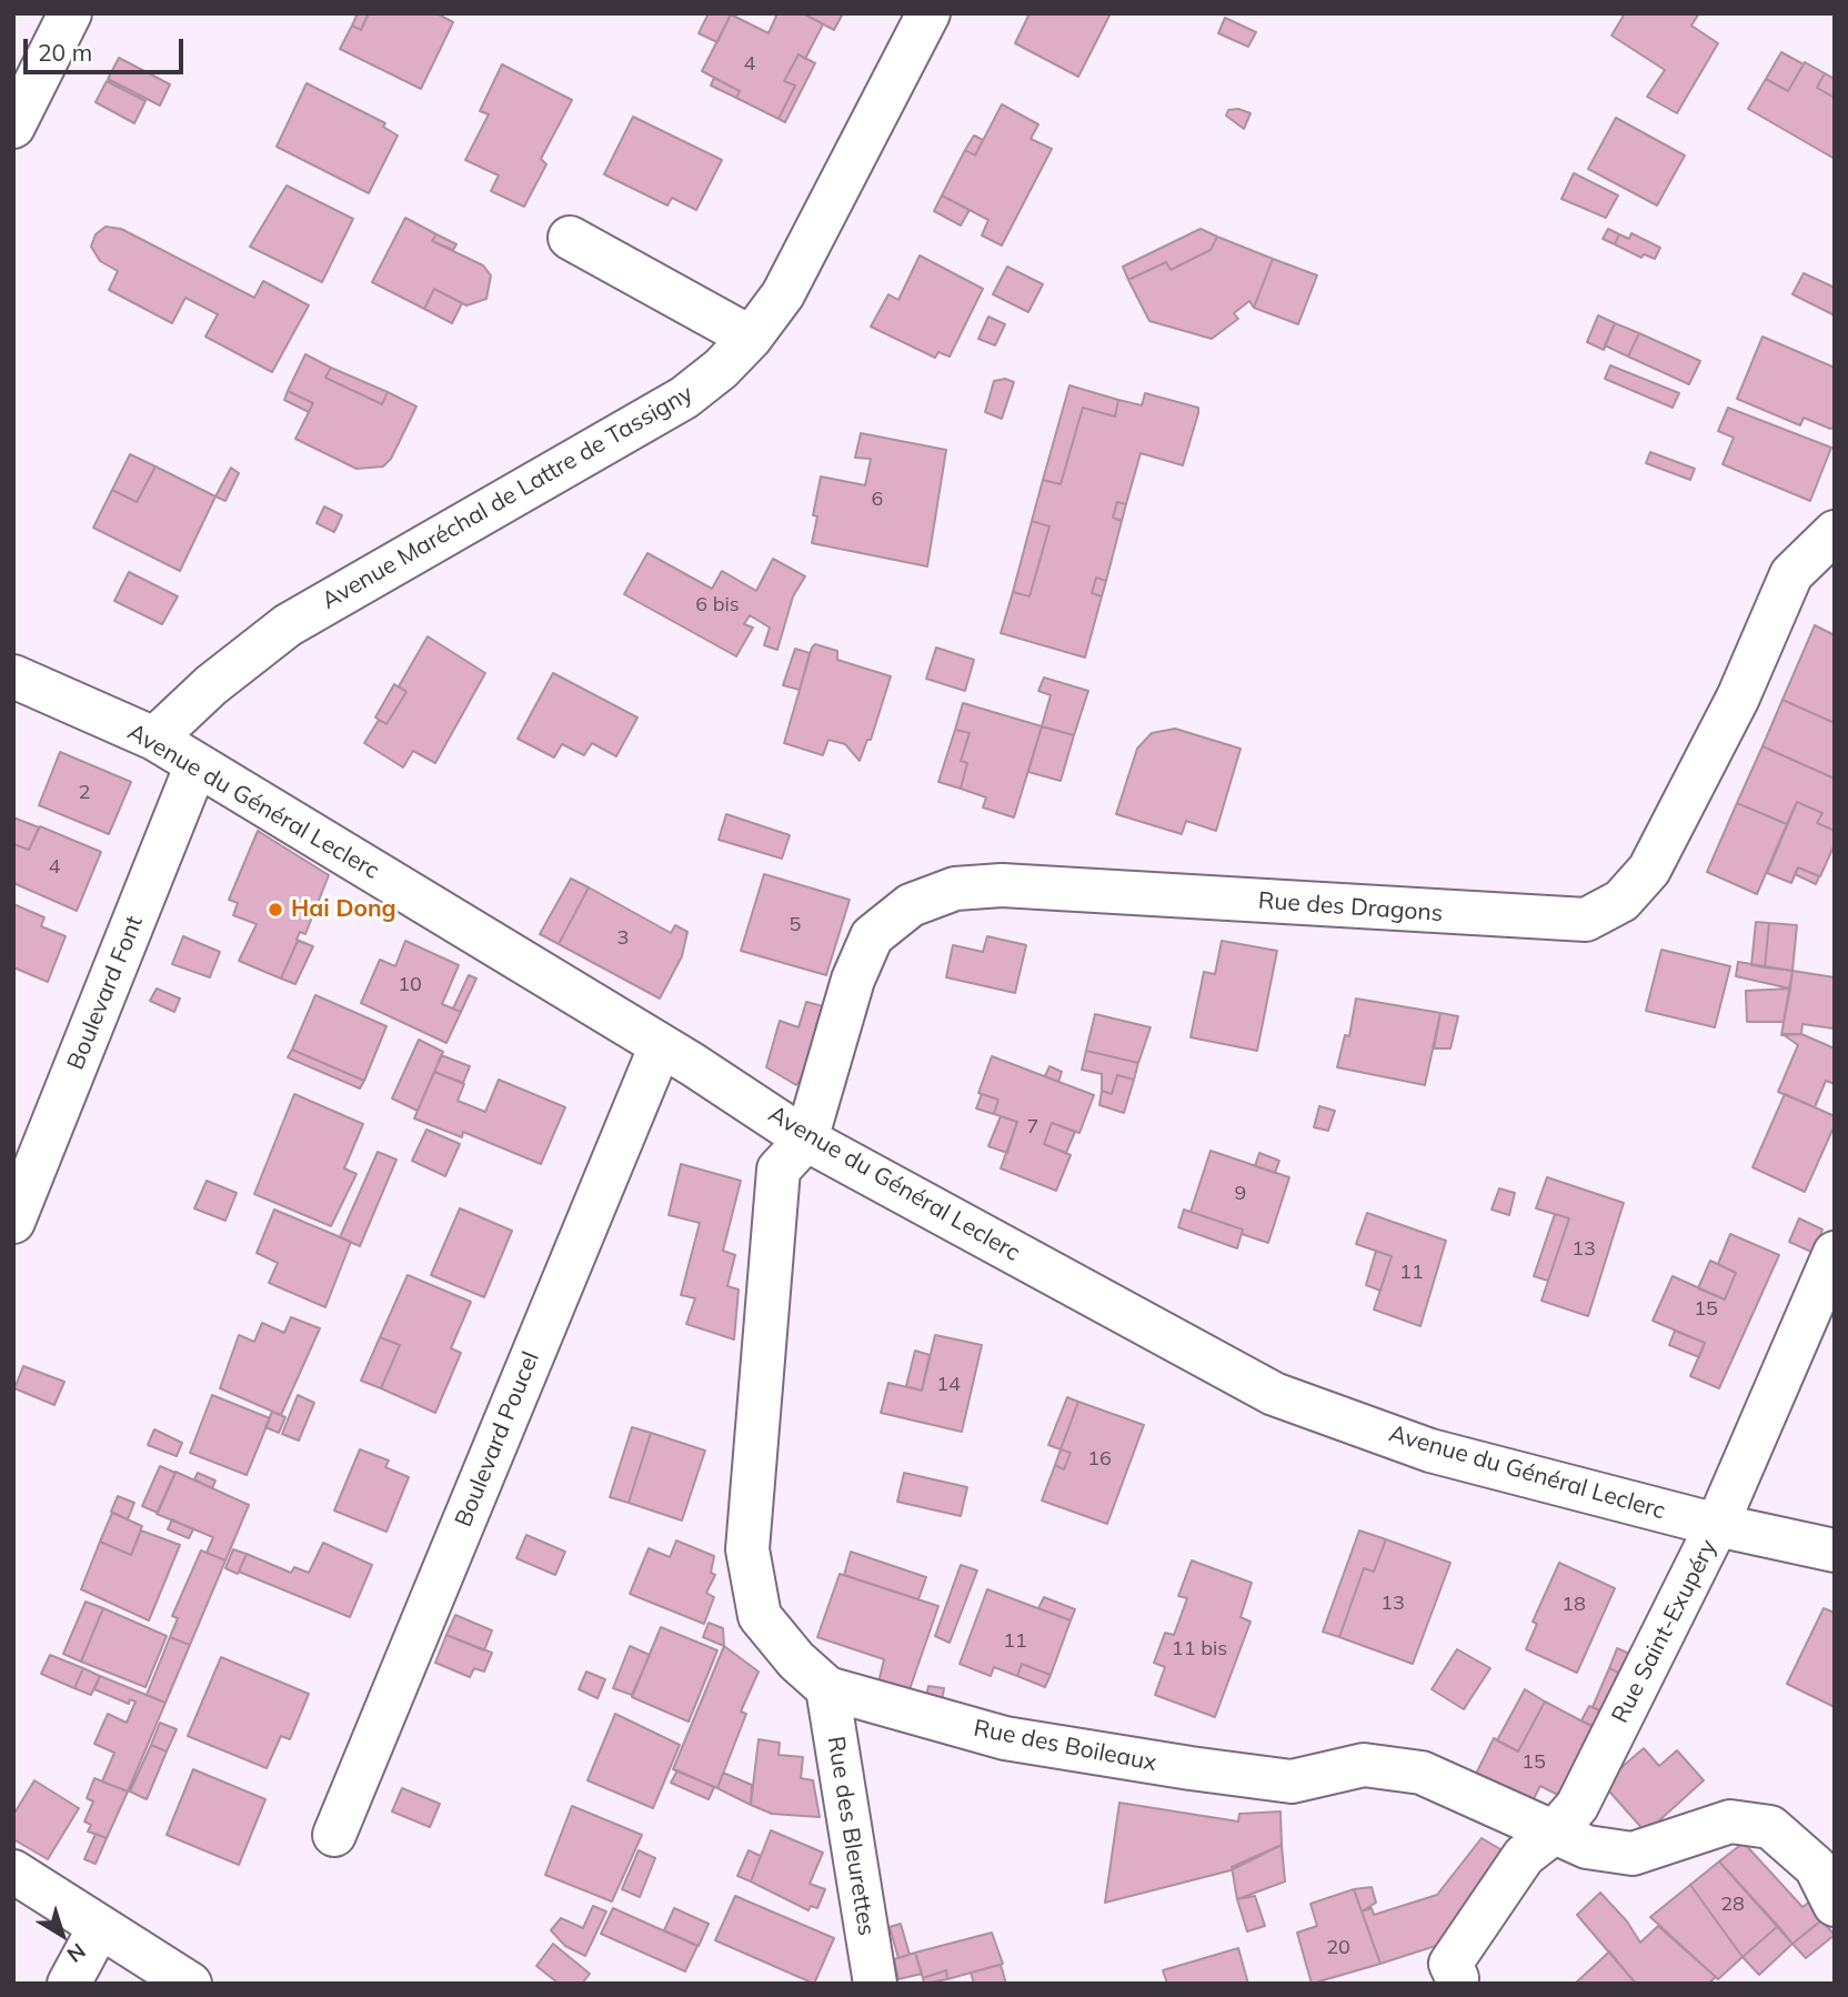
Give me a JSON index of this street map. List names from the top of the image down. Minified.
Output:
{"streets":{"street":["Avenue Maréchal de Lattre de Tassigny","Avenue du Général Leclerc","Rue des Dragons","Boulevard Font","Boulevard Poucel","Rue Saint-Exupéry","Rue des Boileaux","Rue des Bleurettes"]},"crossings":[["Avenue Maréchal de Lattre de Tassigny","Avenue du Général Leclerc"],["Avenue du Général Leclerc","Rue des Dragons"],["Avenue du Général Leclerc","Boulevard Font"],["Avenue du Général Leclerc","Boulevard Poucel"],["Avenue du Général Leclerc","Rue Saint-Exupéry"],["Avenue du Général Leclerc","Rue des Boileaux"],["Rue des Dragons","Rue des Boileaux"],["Rue Saint-Exupéry","Rue des Boileaux"],["Rue des Boileaux","Rue des Bleurettes"]],"places":["Hai Dong"],"house_numbers":["4","6","6 bis","2","4","5","3","10","7","9","13","11","15","14","16","13","18","11","11 bis","15","28","20"],"scale_bar":"20 m","north":"bottom right"}
